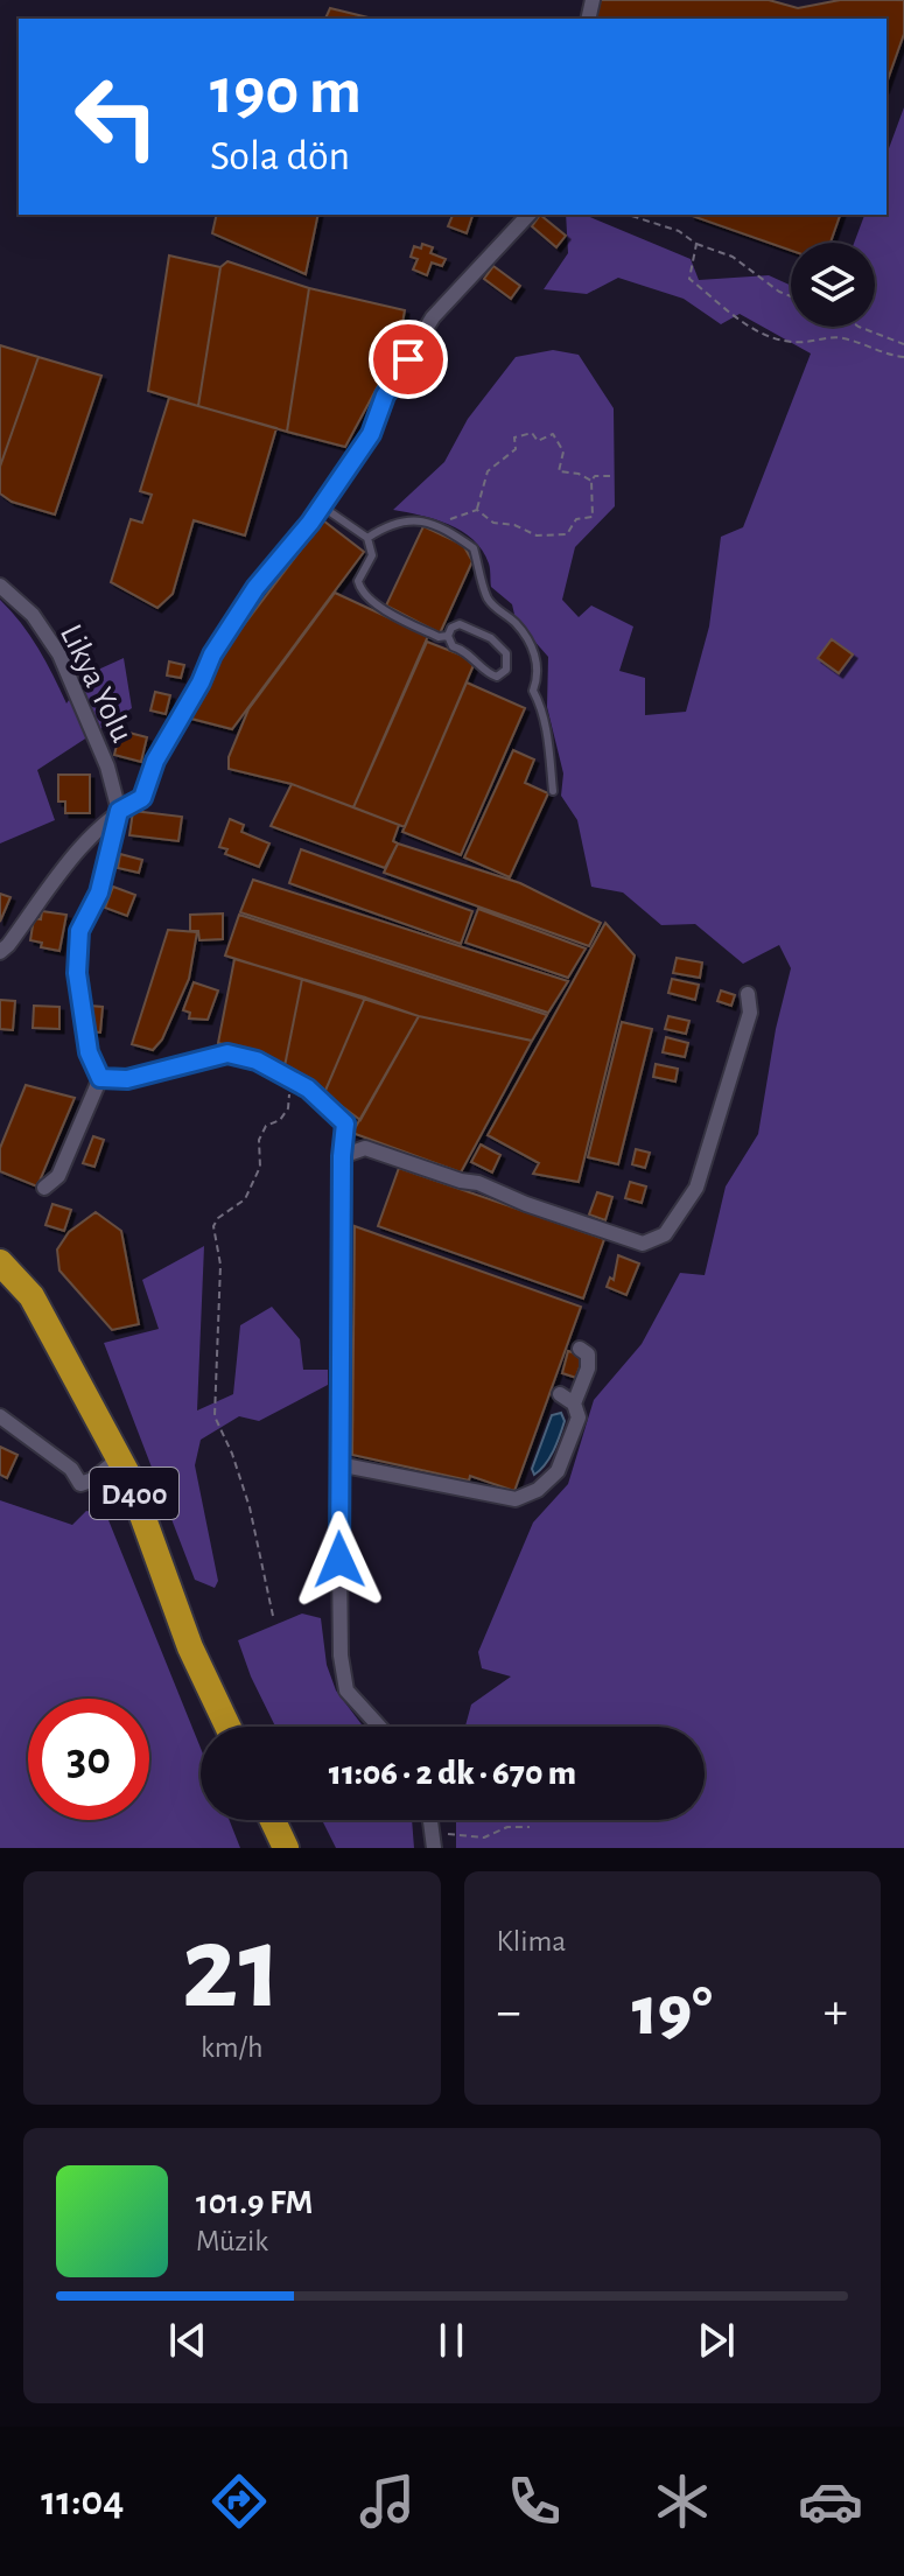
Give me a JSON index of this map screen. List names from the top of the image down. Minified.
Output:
{"streets":{"highway":["D400"],"street":["Likya Yolu"]},"page":{"turn":["190 m","Sola dön"],"limit":"30","trip":"11:06 · 2 dk · 670 m","tile":[["21","km/h"],"Klima"],"heat":["−","19°","+"],"song":["101.9 FM","Müzik"],"tabs":"11:04"}}
